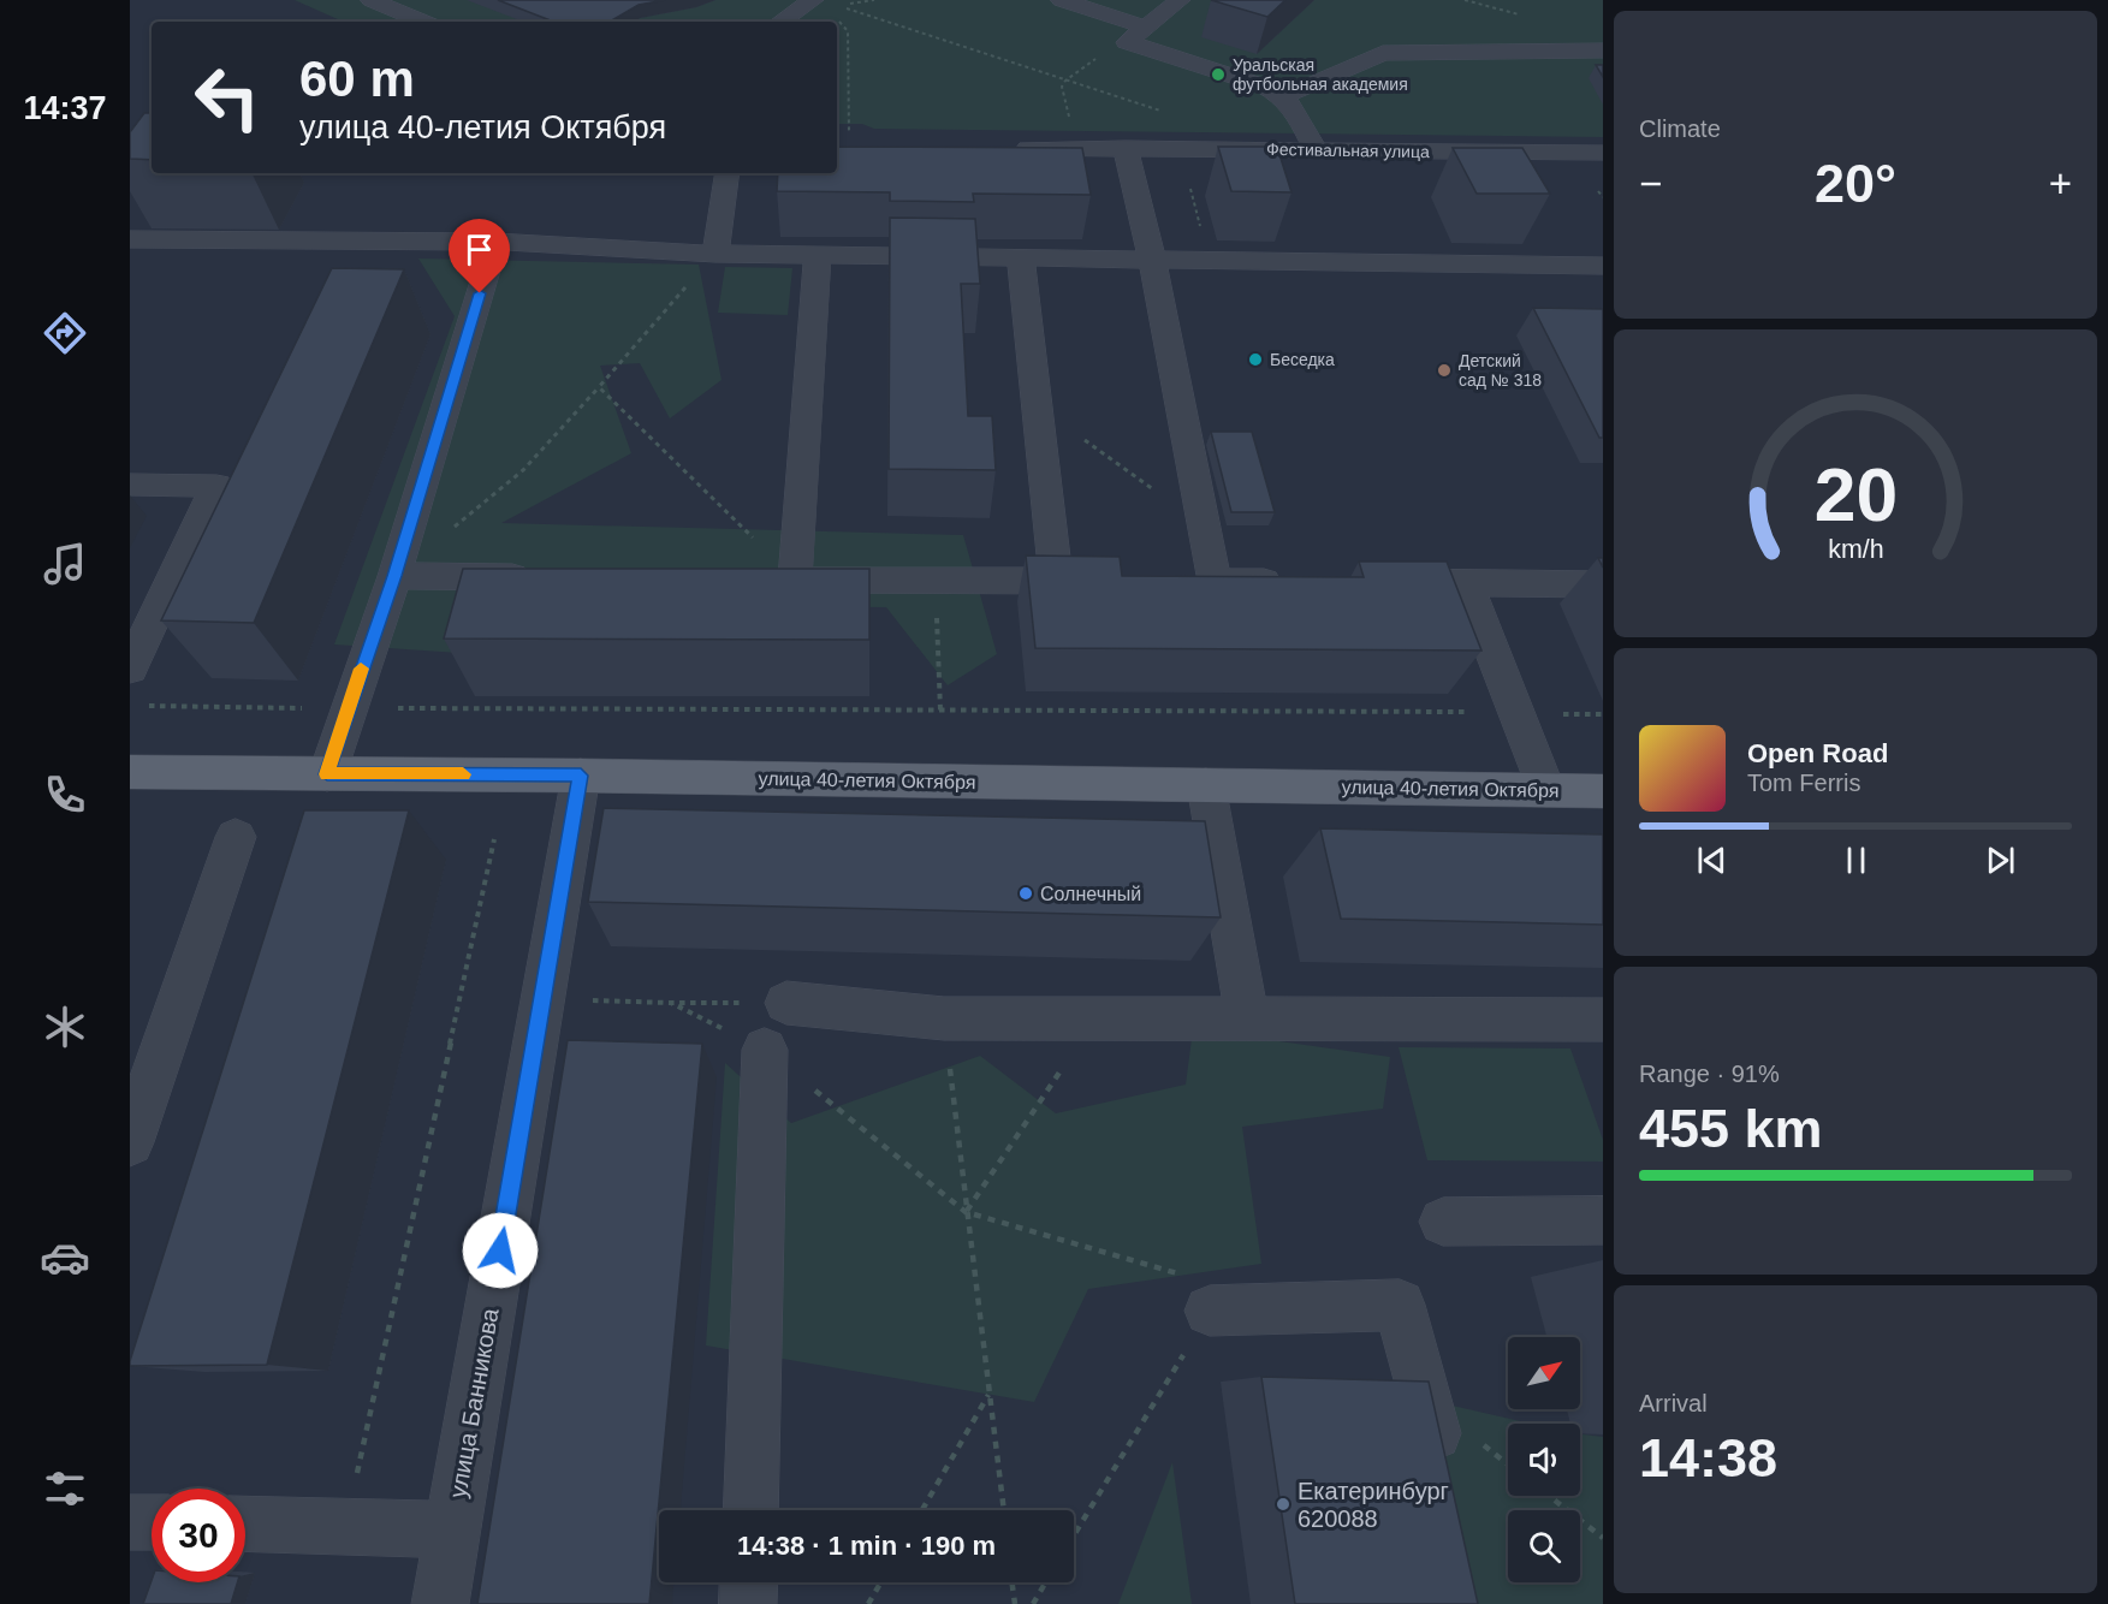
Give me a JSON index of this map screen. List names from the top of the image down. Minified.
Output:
{"streets":{"main road":["улица 40-летия Октября"],"street":["Фестивальная улица","улица Банникова"]},"crossings":[["улица 40-летия Октября","улица Банникова"]],"places":["Уральская футбольная академия","Беседка","Детский сад № 318","Солнечный","Екатеринбург 620088"],"north":"top right","page":{"tabs":"14:37","tile":["Climate",["Range · 91%","455 km"],["Arrival","14:38"]],"turn":["60 m","улица 40-летия Октября"],"heat":["−","20°","+"],"song":["Open Road","Tom Ferris"],"limit":"30","trip":"14:38 · 1 min · 190 m","gauge":["20","km/h"]}}
